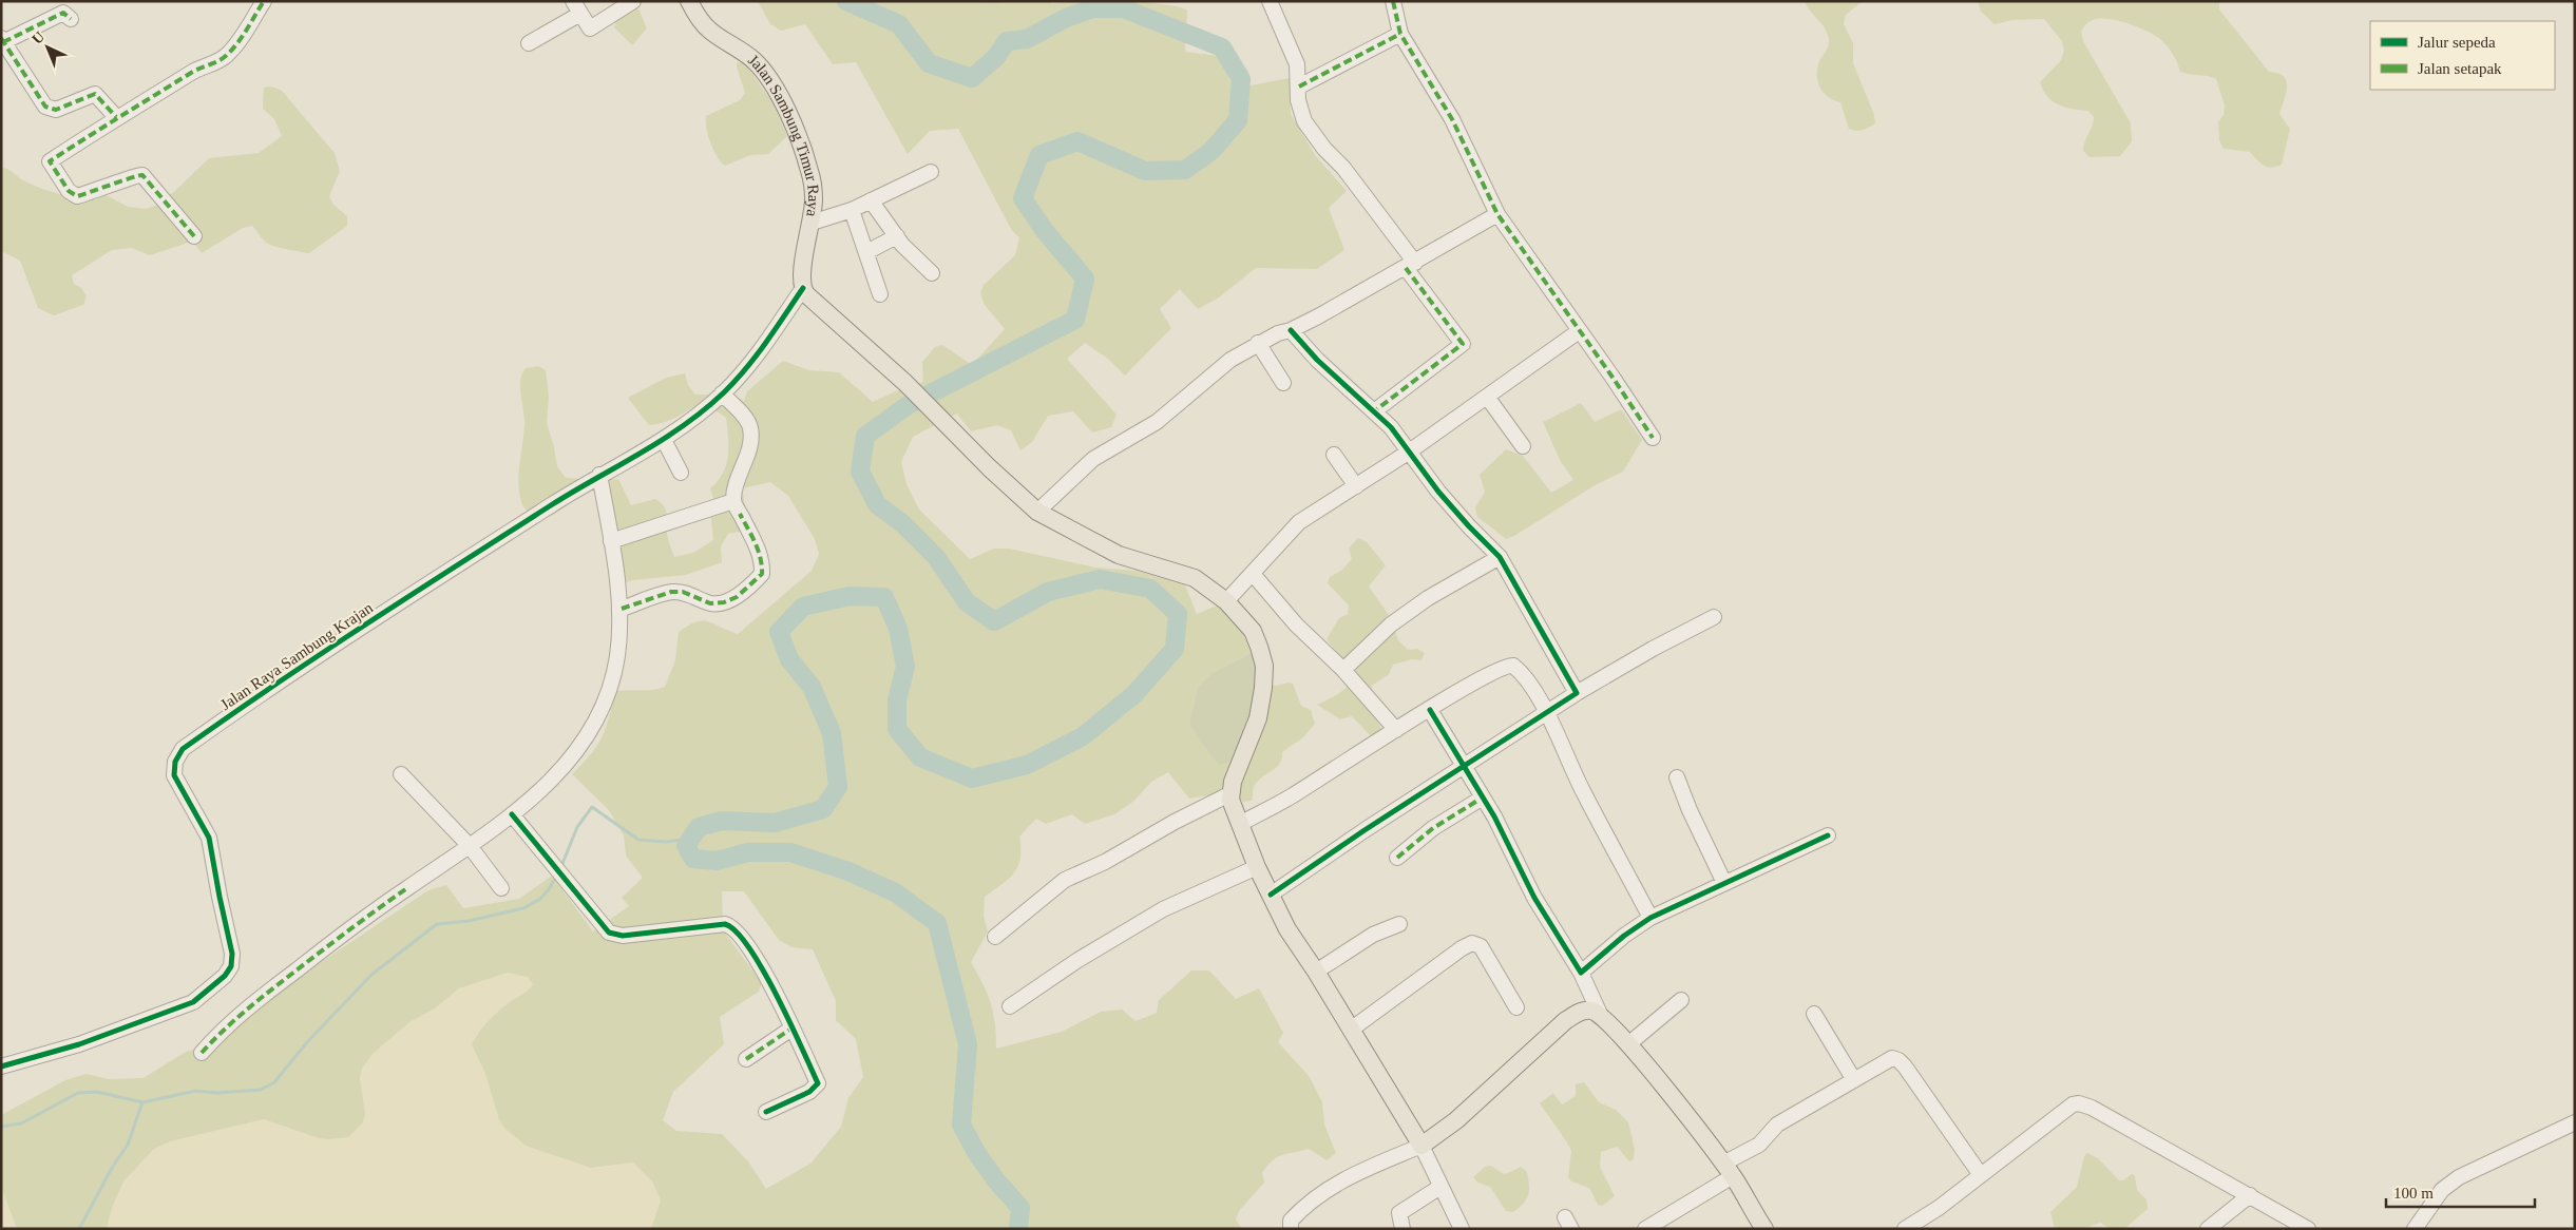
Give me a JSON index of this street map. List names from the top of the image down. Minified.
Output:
{"streets":{"main road":["Jalan Sambung Timur Raya"],"street":["Jalan Raya Sambung Krajan"]},"crossings":[["Jalan Sambung Timur Raya","Jalan Raya Sambung Krajan"]],"legend":["Jalur sepeda","Jalan setapak"],"scale_bar":"100 m","north":"top left"}
